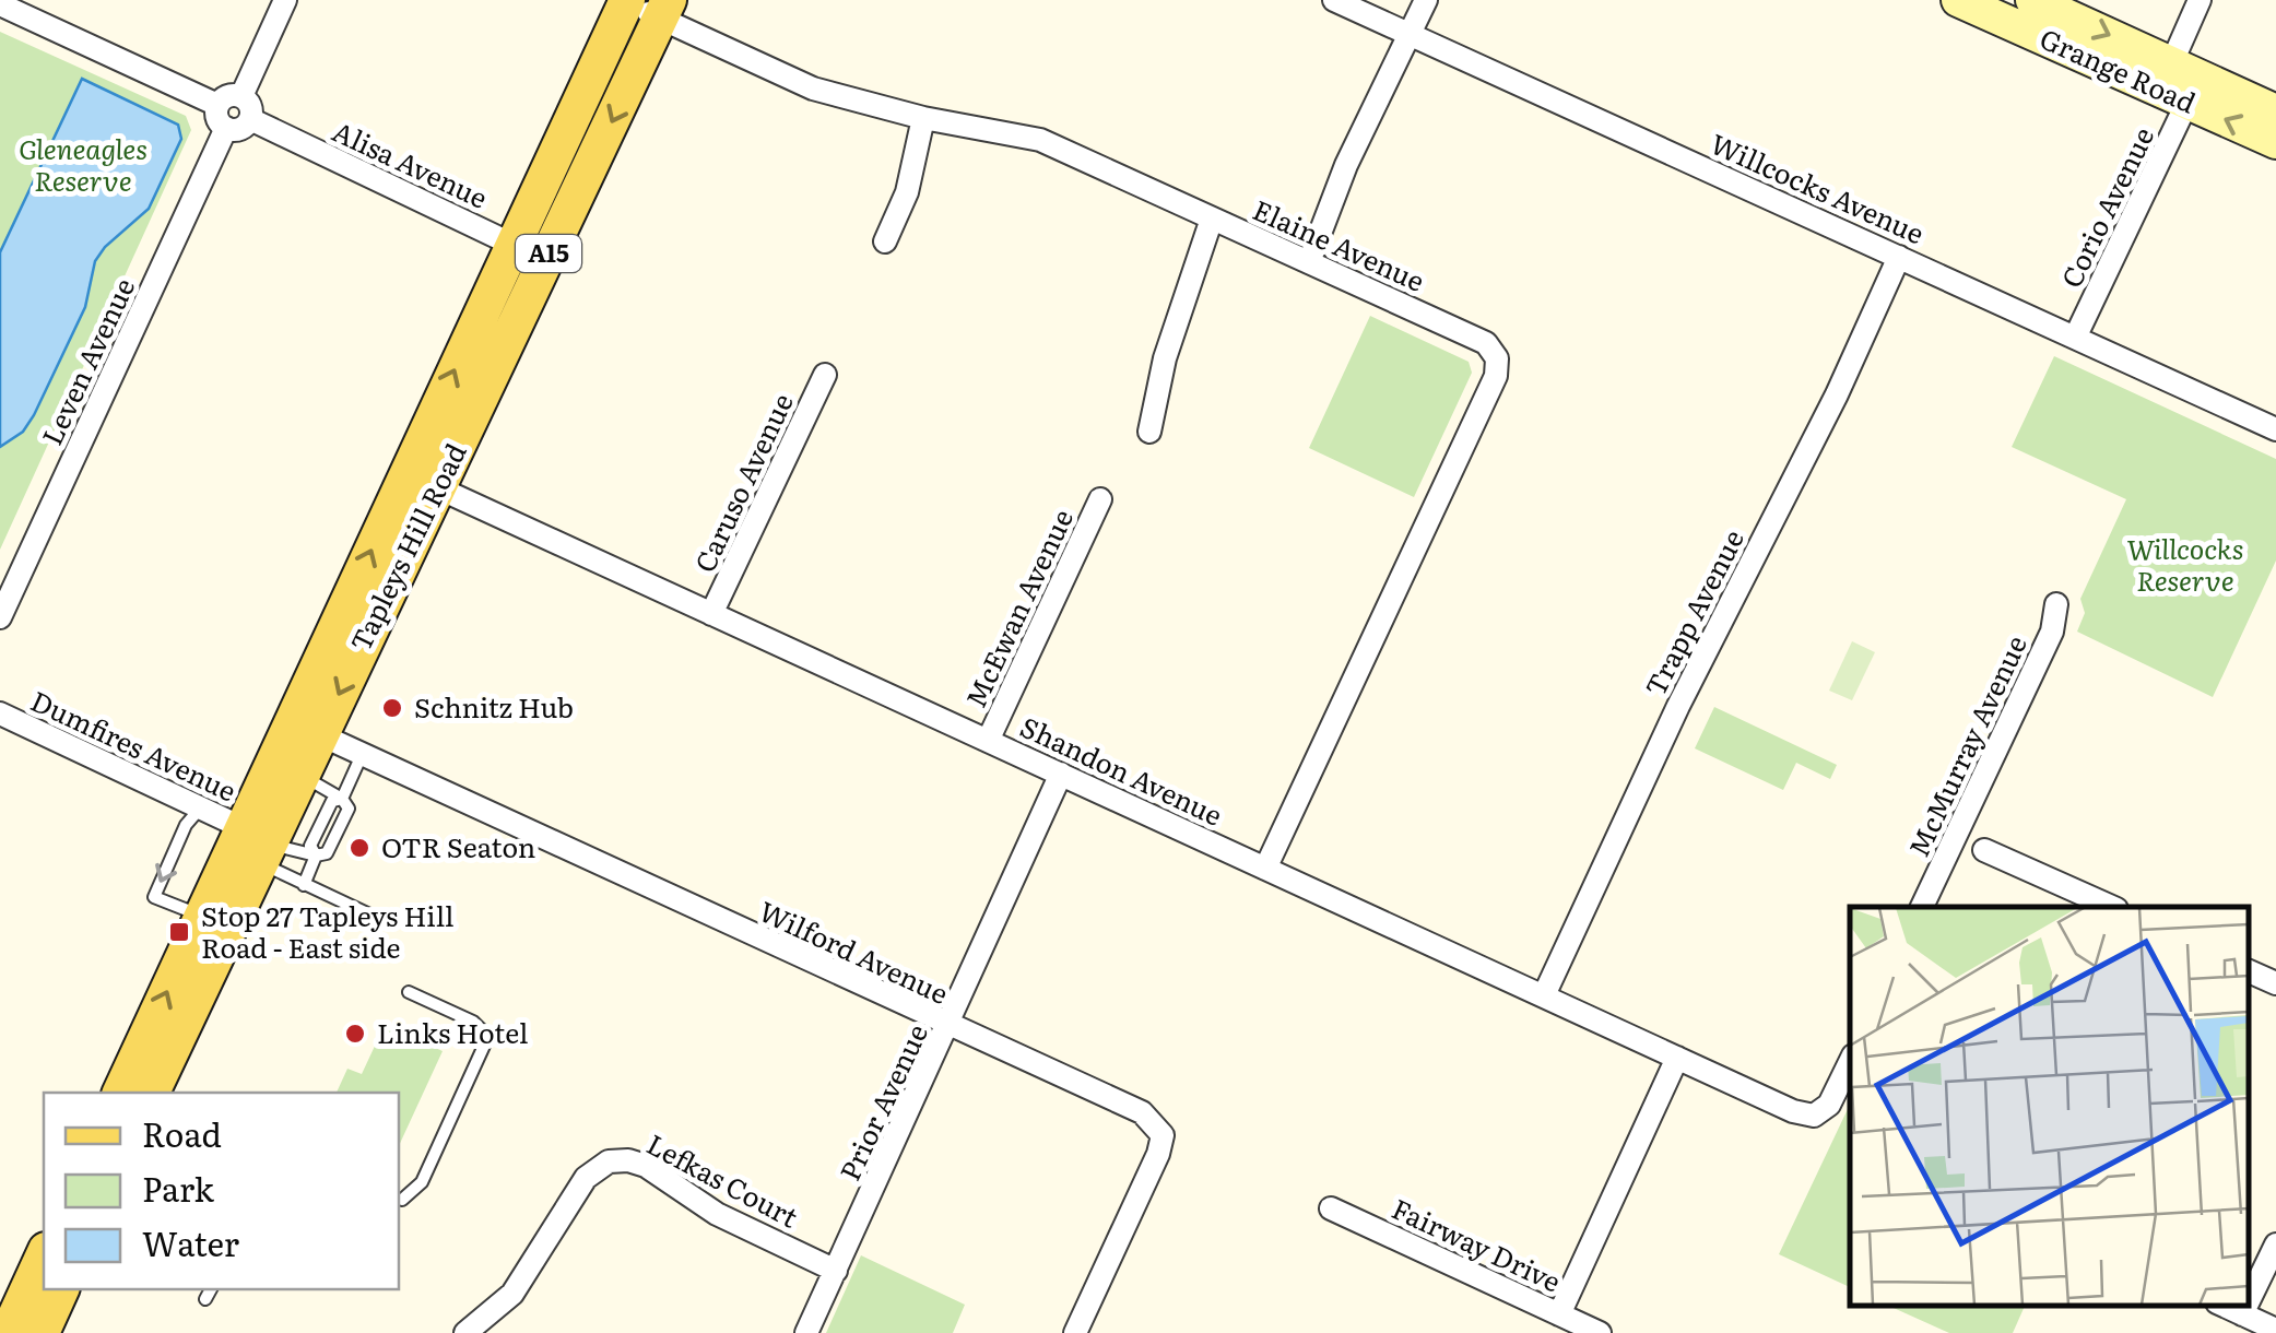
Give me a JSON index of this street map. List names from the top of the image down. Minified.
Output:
{"streets":{"main road":["Grange Road","A15","Tapleys Hill Road"],"street":["Alisa Avenue","Willcocks Avenue","Corio Avenue","Elaine Avenue","Leven Avenue","Caruso Avenue","McEwan Avenue","Trapp Avenue","Dumfires Avenue","McMurray Avenue","Shandon Avenue","Wilford Avenue","Prior Avenue","Lefkas Court","Fairway Drive"]},"crossings":[["Grange Road","Corio Avenue"],["Alisa Avenue","Leven Avenue"],["Alisa Avenue","Tapleys Hill Road"],["Willcocks Avenue","Corio Avenue"],["Willcocks Avenue","Trapp Avenue"],["Elaine Avenue","Tapleys Hill Road"],["Elaine Avenue","Shandon Avenue"],["Caruso Avenue","Shandon Avenue"],["Tapleys Hill Road","Dumfires Avenue"],["Tapleys Hill Road","Shandon Avenue"],["Tapleys Hill Road","Wilford Avenue"],["McEwan Avenue","Shandon Avenue"],["Trapp Avenue","Shandon Avenue"],["Shandon Avenue","Prior Avenue"],["Wilford Avenue","Prior Avenue"],["Prior Avenue","Lefkas Court"]],"parks":["Gleneagles Reserve","Willcocks Reserve"],"places":{"other":["Schnitz Hub","OTR Seaton","Links Hotel"],"transit":["Stop 27 Tapleys Hill Road - East side"]},"legend":["Road","Park","Water"]}
